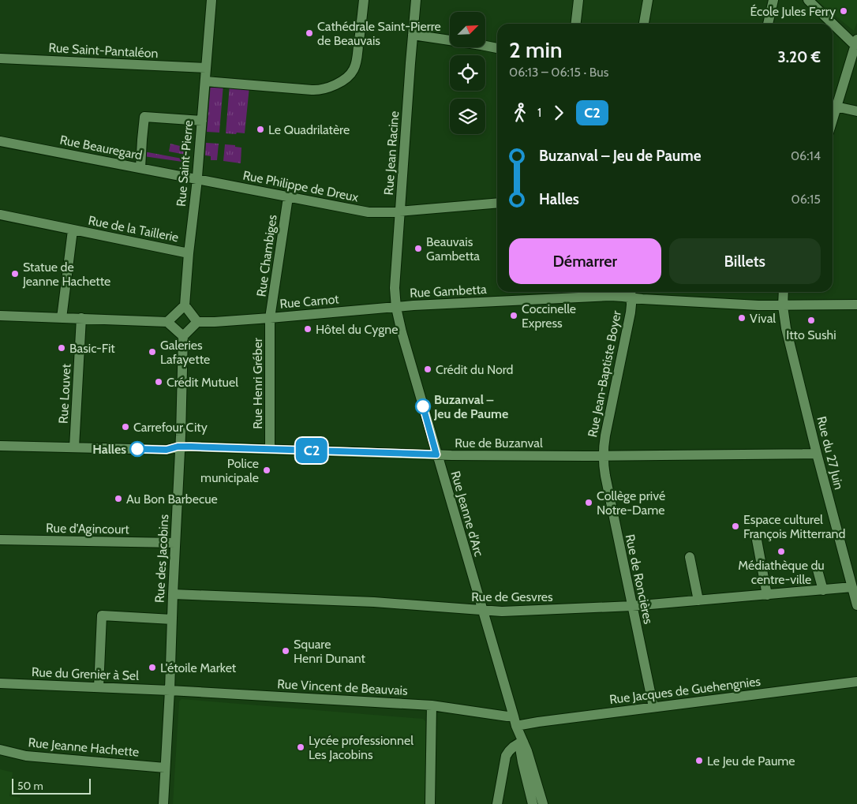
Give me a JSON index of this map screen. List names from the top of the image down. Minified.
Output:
{"streets":{"street":["Rue Saint-Pantaléon","Rue Beauregard","Rue Jean Racine","Rue Saint-Pierre","Rue Philippe de Dreux","Rue de la Taillerie","Rue Chambiges","Rue Gambetta","Rue Carnot","Rue Jean-Baptiste Boyer","Rue Henri Gréber","Rue Louvet","Rue de Buzanval","Rue du 27 Juin","Rue Jeanne d'Arc","Rue d'Agincourt","Rue des Jacobins","Rue de Roncières","Rue de Gesvres","Rue du Grenier à Sel","Rue Vincent de Beauvais","Rue Jacques de Guehengnies","Rue Jeanne Hachette"]},"crossings":[["Rue Saint-Pantaléon","Rue Saint-Pierre"],["Rue Beauregard","Rue Saint-Pierre"],["Rue Beauregard","Rue Philippe de Dreux"],["Rue Jean Racine","Rue Philippe de Dreux"],["Rue Jean Racine","Rue Gambetta"],["Rue Jean Racine","Rue Carnot"],["Rue Jean Racine","Rue Jeanne d'Arc"],["Rue Saint-Pierre","Rue Philippe de Dreux"],["Rue Saint-Pierre","Rue de la Taillerie"],["Rue Philippe de Dreux","Rue Chambiges"],["Rue Chambiges","Rue Carnot"],["Rue Chambiges","Rue Henri Gréber"],["Rue Gambetta","Rue Carnot"],["Rue Gambetta","Rue Jean-Baptiste Boyer"],["Rue Gambetta","Rue du 27 Juin"],["Rue Gambetta","Rue Jeanne d'Arc"],["Rue Carnot","Rue Henri Gréber"],["Rue Carnot","Rue Jeanne d'Arc"],["Rue Jean-Baptiste Boyer","Rue de Buzanval"],["Rue Jean-Baptiste Boyer","Rue de Roncières"],["Rue Henri Gréber","Rue de Buzanval"],["Rue Louvet","Rue de Buzanval"],["Rue de Buzanval","Rue du 27 Juin"],["Rue de Buzanval","Rue Jeanne d'Arc"],["Rue de Buzanval","Rue des Jacobins"],["Rue de Buzanval","Rue de Roncières"],["Rue du 27 Juin","Rue de Gesvres"],["Rue Jeanne d'Arc","Rue de Gesvres"],["Rue Jeanne d'Arc","Rue Vincent de Beauvais"],["Rue Jeanne d'Arc","Rue Jacques de Guehengnies"],["Rue d'Agincourt","Rue des Jacobins"],["Rue des Jacobins","Rue de Gesvres"],["Rue des Jacobins","Rue du Grenier à Sel"],["Rue des Jacobins","Rue Vincent de Beauvais"],["Rue des Jacobins","Rue Jeanne Hachette"],["Rue de Roncières","Rue de Gesvres"],["Rue de Roncières","Rue Jacques de Guehengnies"],["Rue du Grenier à Sel","Rue Vincent de Beauvais"],["Rue Vincent de Beauvais","Rue Jacques de Guehengnies"]],"places":["École Jules Ferry","Cathédrale Saint-Pierre de Beauvais","Le Quadrilatère","Beauvais Gambetta","Statue de Jeanne Hachette","Coccinelle Express","Vival","Itto Sushi","Hôtel du Cygne","Basic-Fit","Galeries Lafayette","Crédit du Nord","Crédit Mutuel","Buzanval – Jeu de Paume","Carrefour City","Halles","Police municipale","Au Bon Barbecue","Collège privé Notre-Dame","Espace culturel François Mitterrand","Médiathèque du centre-ville","Square Henri Dunant","L'étoile Market","Lycée professionnel Les Jacobins","Le Jeu de Paume"],"lines":["bus line C2"],"scale_bar":"50 m","north":"top right","page":{"on_map":"C2","heading":["2 min","06:13 – 06:15 · Bus","3.20 €"],"legs":["1","C2"],"list":[{"name":"Buzanval – Jeu de Paume","value":"06:14"},{"name":"Halles","value":"06:15"}],"buttons":["Démarrer","Billets"],"scale":"50 m"}}
